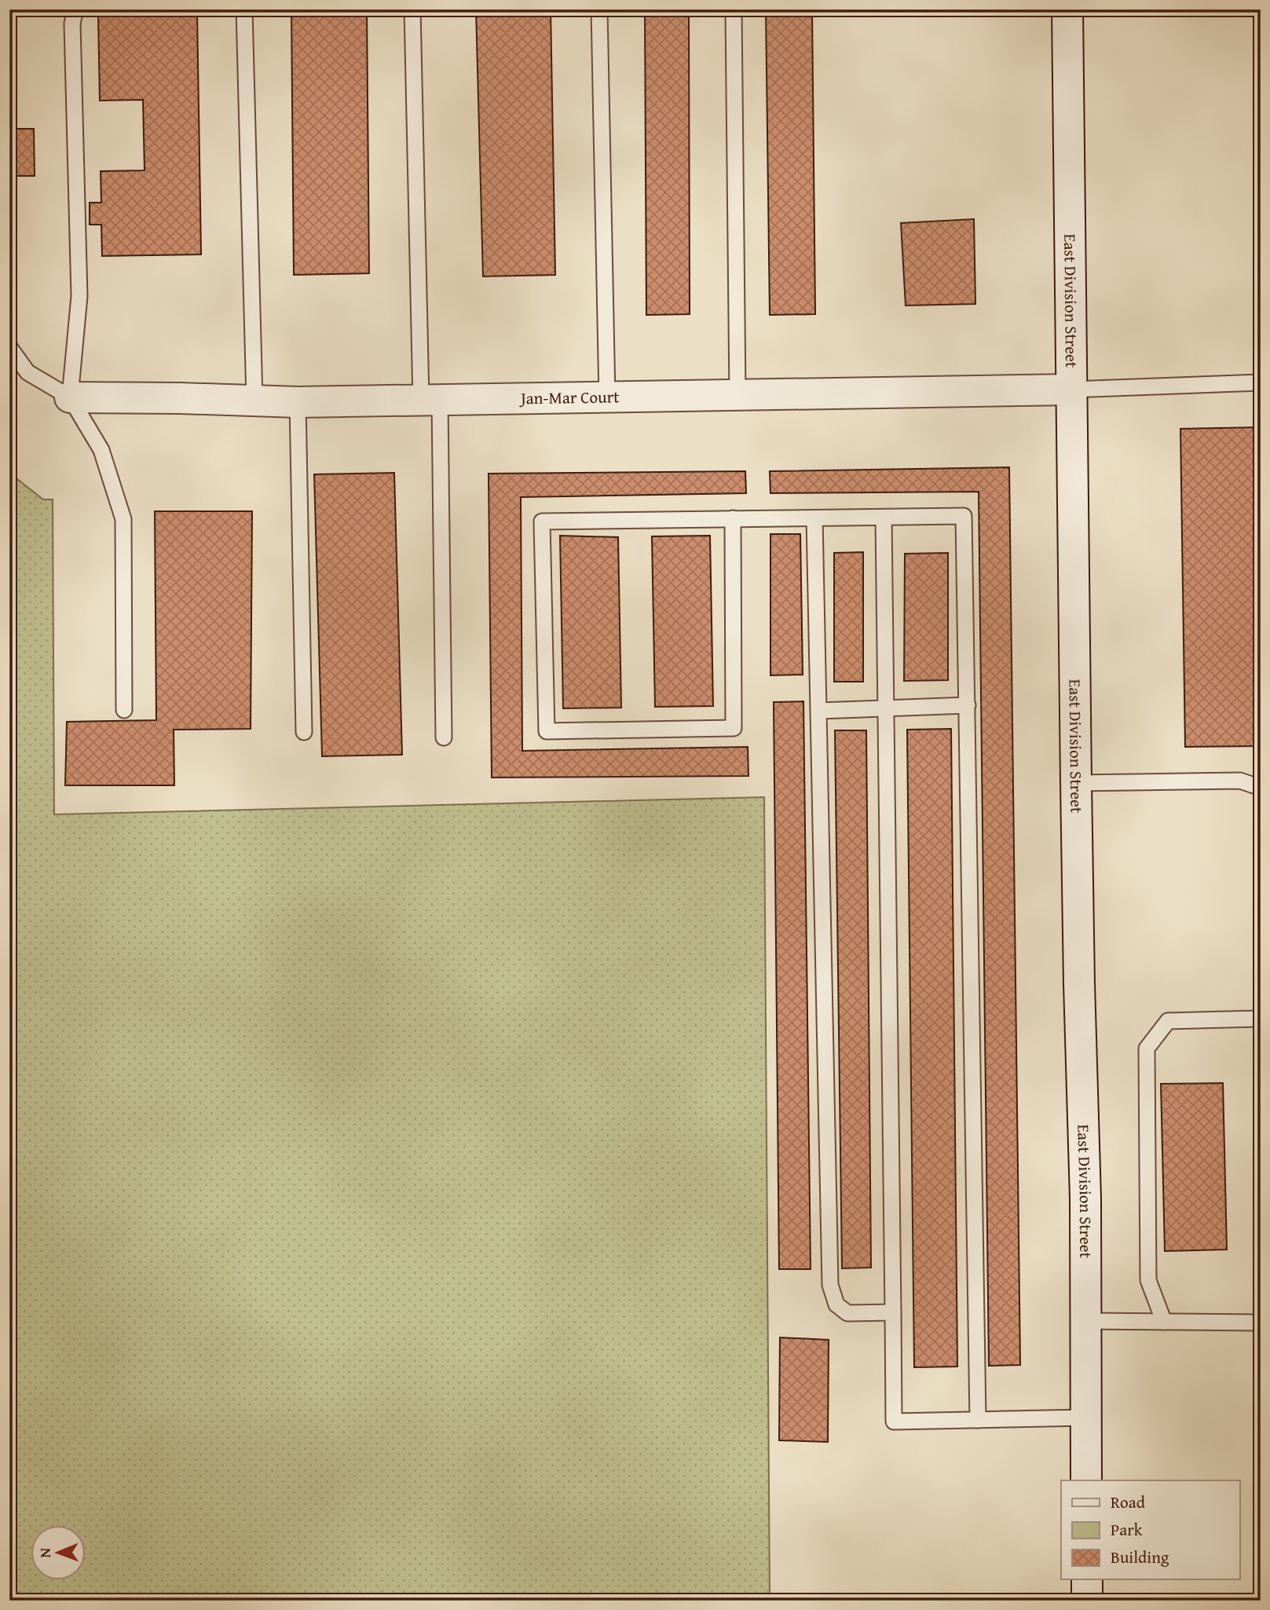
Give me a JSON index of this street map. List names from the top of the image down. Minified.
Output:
{"streets":{"street":["East Division Street","Jan-Mar Court"]},"crossings":[["East Division Street","Jan-Mar Court"]],"legend":["Road","Park","Building"],"north":"left"}
